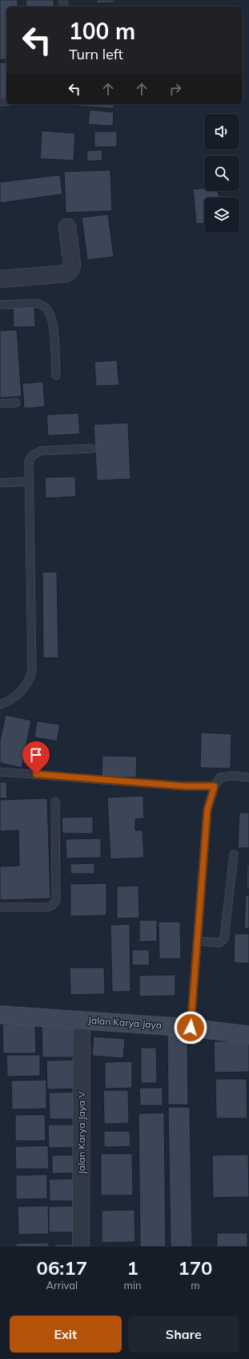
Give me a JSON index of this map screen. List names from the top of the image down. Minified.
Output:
{"streets":{"main road":["Jalan Karya Jaya"],"street":["Jalan Karya Jaya V"]},"crossings":[["Jalan Karya Jaya","Jalan Karya Jaya V"]],"page":{"turn":["100 m","Turn left"],"eta":["06:17","Arrival","1","min","170","m"],"buttons":["Exit","Share"]}}
